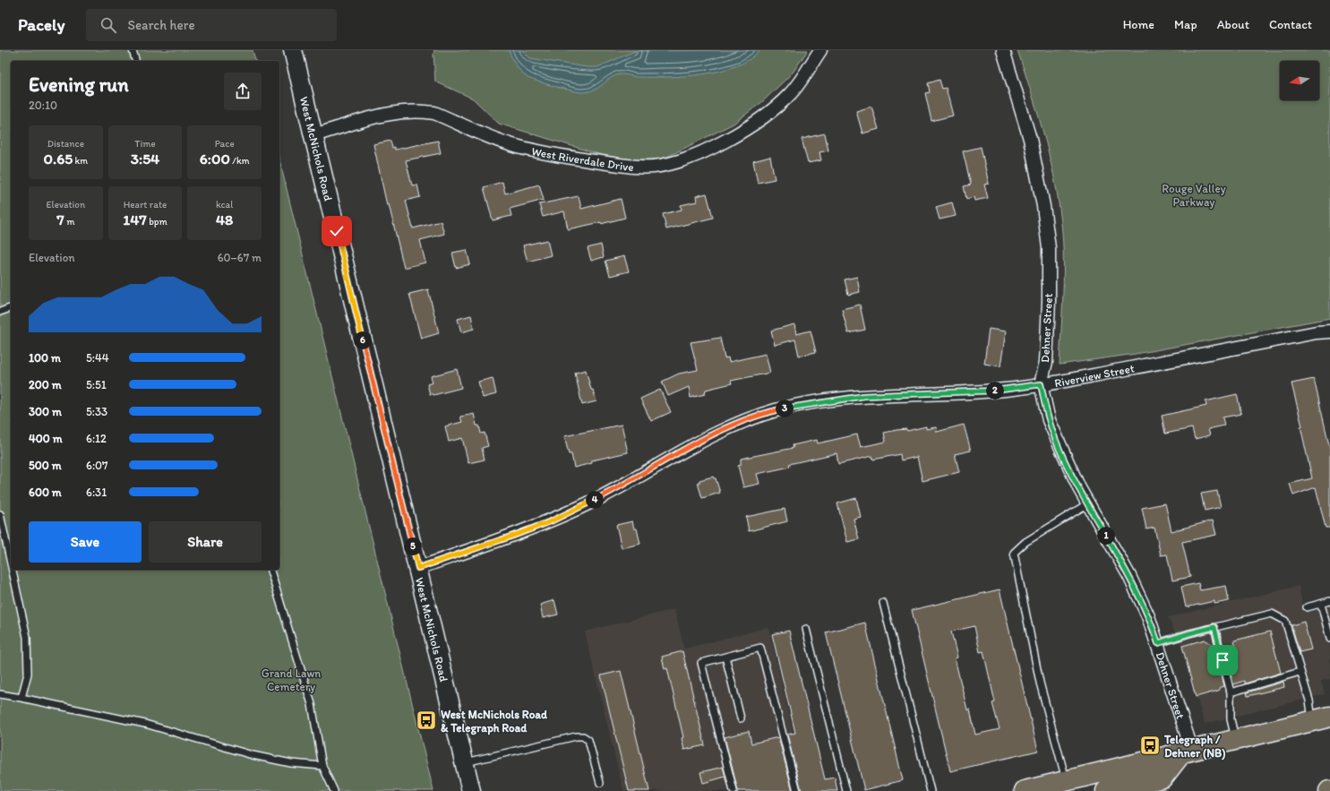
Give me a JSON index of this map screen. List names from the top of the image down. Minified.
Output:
{"streets":{"main road":["West McNichols Road"],"street":["West Riverdale Drive","Dehner Street","Riverview Street"]},"crossings":[["West McNichols Road","West Riverdale Drive"],["West McNichols Road","Riverview Street"],["Dehner Street","Riverview Street"]],"parks":["Rouge Valley Parkway","Grand Lawn Cemetery"],"places":{"bus stop":["West McNichols Road & Telegraph Road","Telegraph / Dehner (NB)"]},"north":"left","page":{"header":"Pacely","search":"Search here","nav":["Home","Map","About","Contact"],"heading":["Evening run","20:10"],"stats":[["Distance","0.65 km"],["Time","3:54"],["Pace","6:00 /km"],["Elevation","7 m"],["Heart rate","147 bpm"],["kcal","48"]],"chart":["Elevation","60–67 m"],"pins":["6","2","3","4","1","5"],"list":[{"name":"100 m","note":"5:44"},{"name":"200 m","note":"5:51"},{"name":"300 m","note":"5:33"},{"name":"400 m","note":"6:12"},{"name":"500 m","note":"6:07"},{"name":"600 m","note":"6:31"}],"buttons":["Save","Share"]}}
